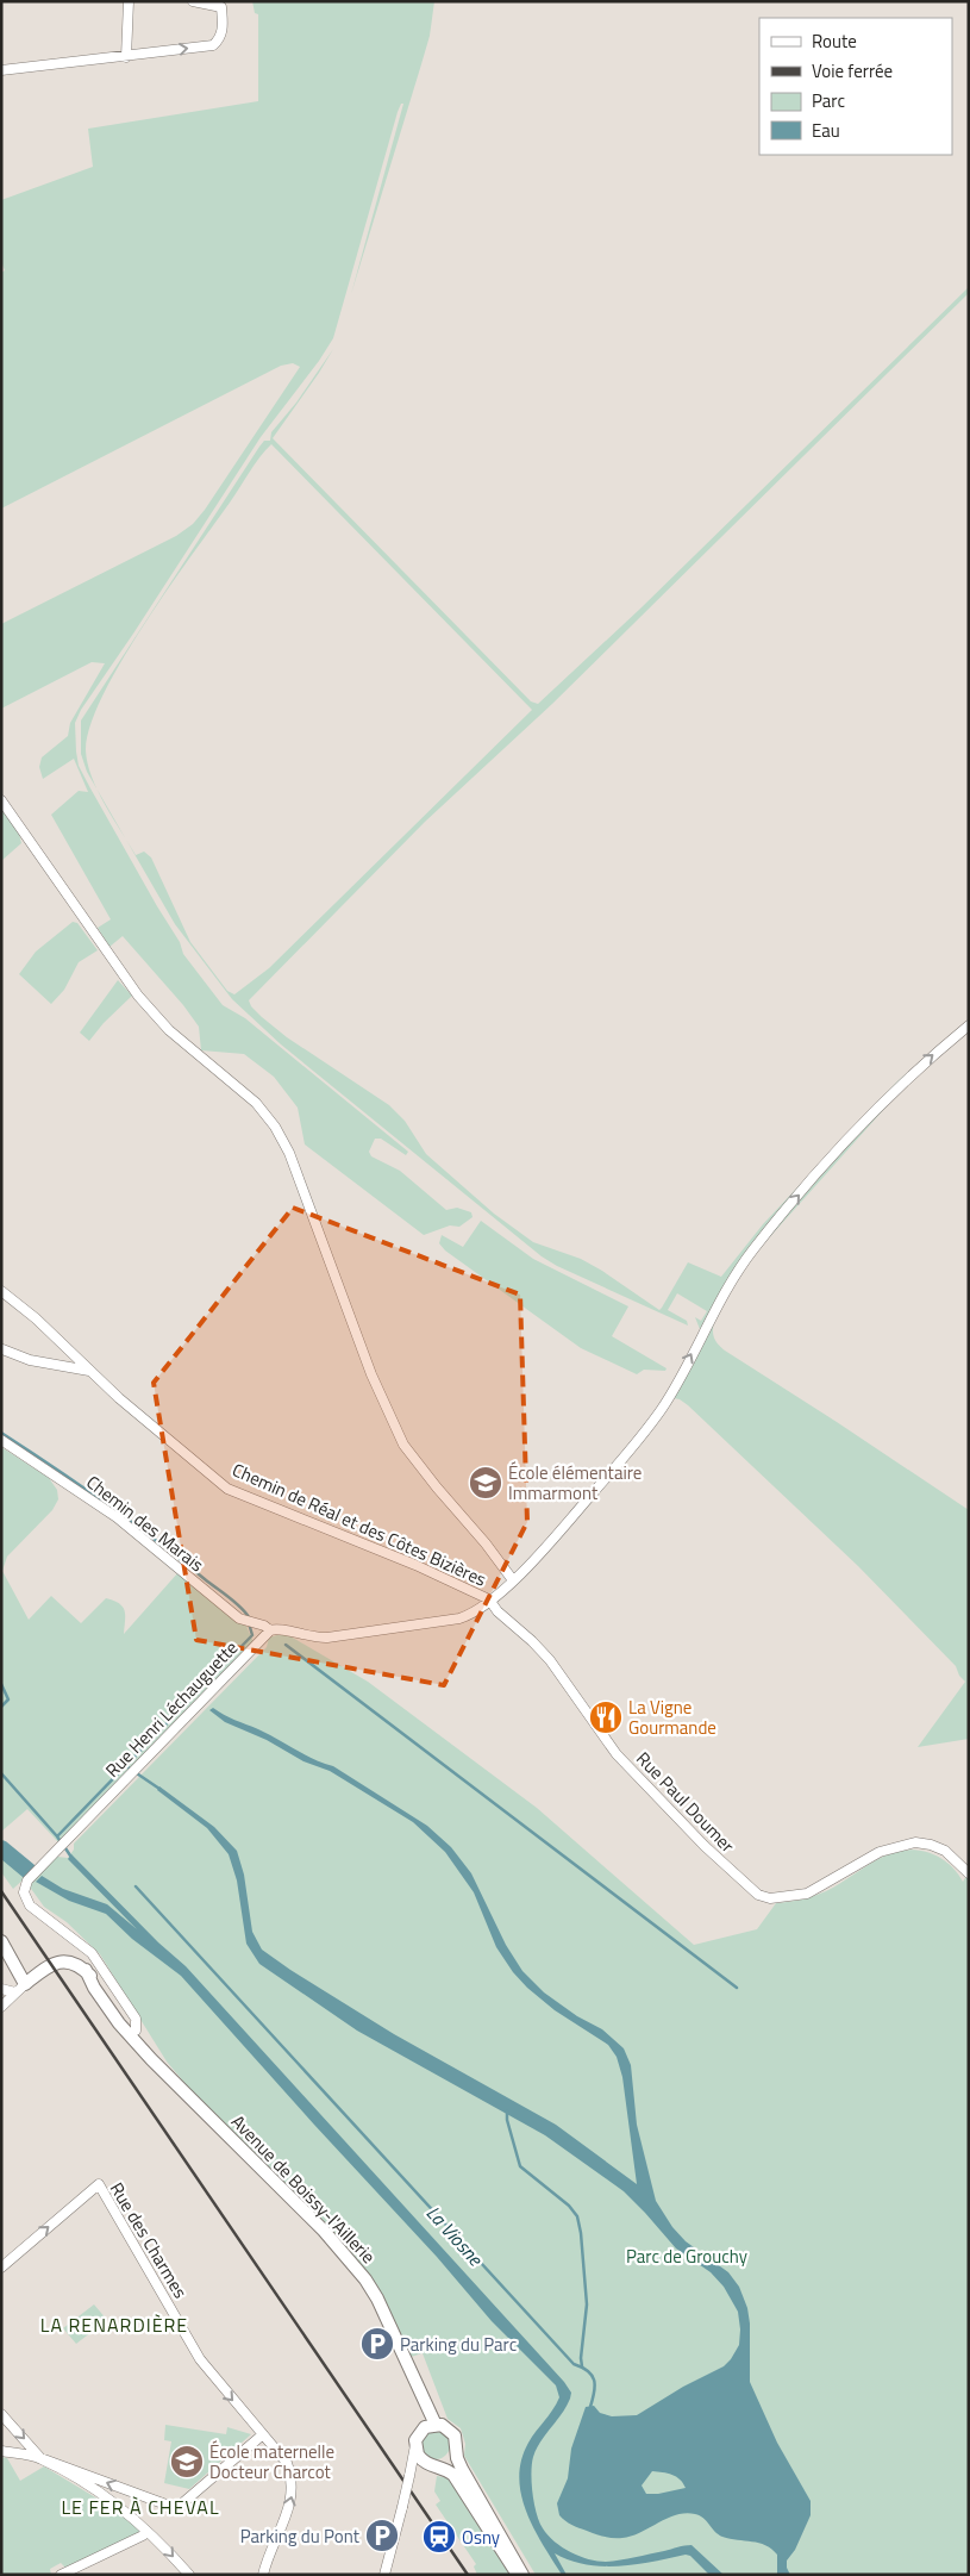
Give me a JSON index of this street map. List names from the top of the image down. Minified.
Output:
{"streets":{"main road":["Avenue de Boissy-l'Aillerie"],"street":["Chemin des Marais","Chemin de Réal et des Côtes Bizières","Rue Henri Léchauguette","Rue Paul Doumer","Rue des Charmes"]},"crossings":[["Chemin des Marais","Rue Henri Léchauguette"],["Chemin de Réal et des Côtes Bizières","Rue Paul Doumer"],["Rue Henri Léchauguette","Avenue de Boissy-l'Aillerie"]],"districts":["LA RENARDIÈRE","LE FER À CHEVAL"],"water":["La Viosne"],"parks":["Parc de Grouchy"],"places":{"school or university":["École élémentaire Immarmont","École maternelle Docteur Charcot"],"restaurant":["La Vigne Gourmande"],"parking":["Parking du Parc","Parking du Pont"],"station":["Osny"]},"legend":["Route","Voie ferrée","Parc","Eau"]}
